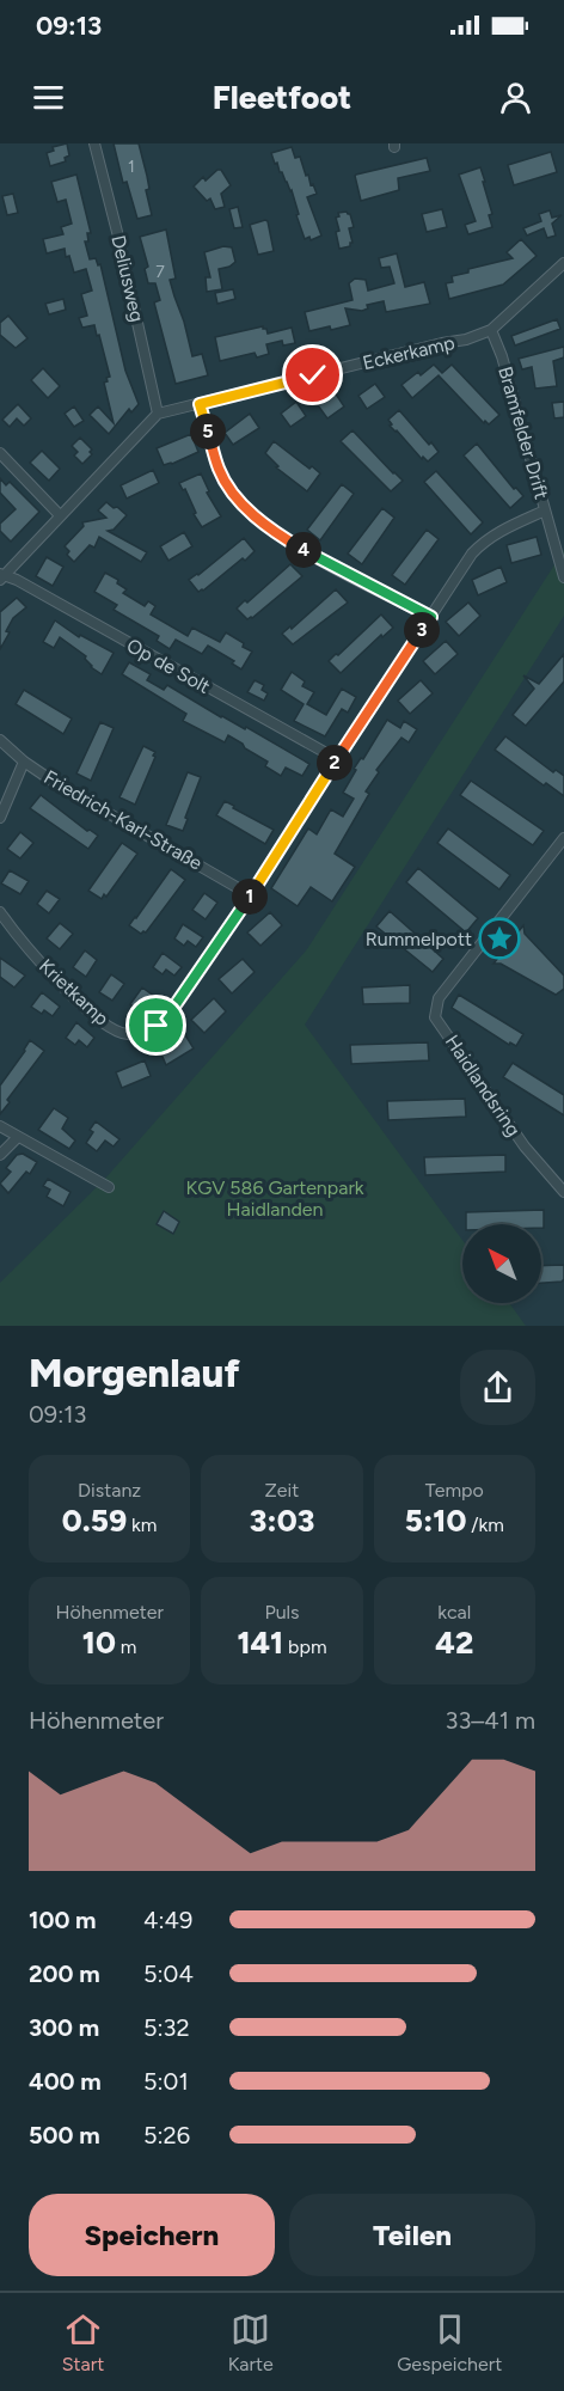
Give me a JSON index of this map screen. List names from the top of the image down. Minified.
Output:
{"streets":{"street":["Deliusweg","Eckerkamp","Bramfelder Drift","Op de Solt","Friedrich-Karl-Straße","Krietkamp","Haidlandsring"]},"crossings":[["Deliusweg","Eckerkamp"],["Eckerkamp","Bramfelder Drift"],["Bramfelder Drift","Krietkamp"],["Op de Solt","Krietkamp"],["Friedrich-Karl-Straße","Krietkamp"]],"parks":["KGV 586 Gartenpark Haidlanden"],"places":{"place":["Rummelpott"]},"house_numbers":["1","7"],"north":"top left","page":{"status":"09:13","header":"Fleetfoot","pins":["5","4","3","2","1"],"heading":["Morgenlauf","09:13"],"stats":[["Distanz","0.59 km"],["Zeit","3:03"],["Tempo","5:10 /km"],["Höhenmeter","10 m"],["Puls","141 bpm"],["kcal","42"]],"chart":["Höhenmeter","33–41 m"],"list":[{"name":"100 m","note":"4:49"},{"name":"200 m","note":"5:04"},{"name":"300 m","note":"5:32"},{"name":"400 m","note":"5:01"},{"name":"500 m","note":"5:26"}],"buttons":["Speichern","Teilen"],"tabs":["Start","Karte","Gespeichert"]}}
